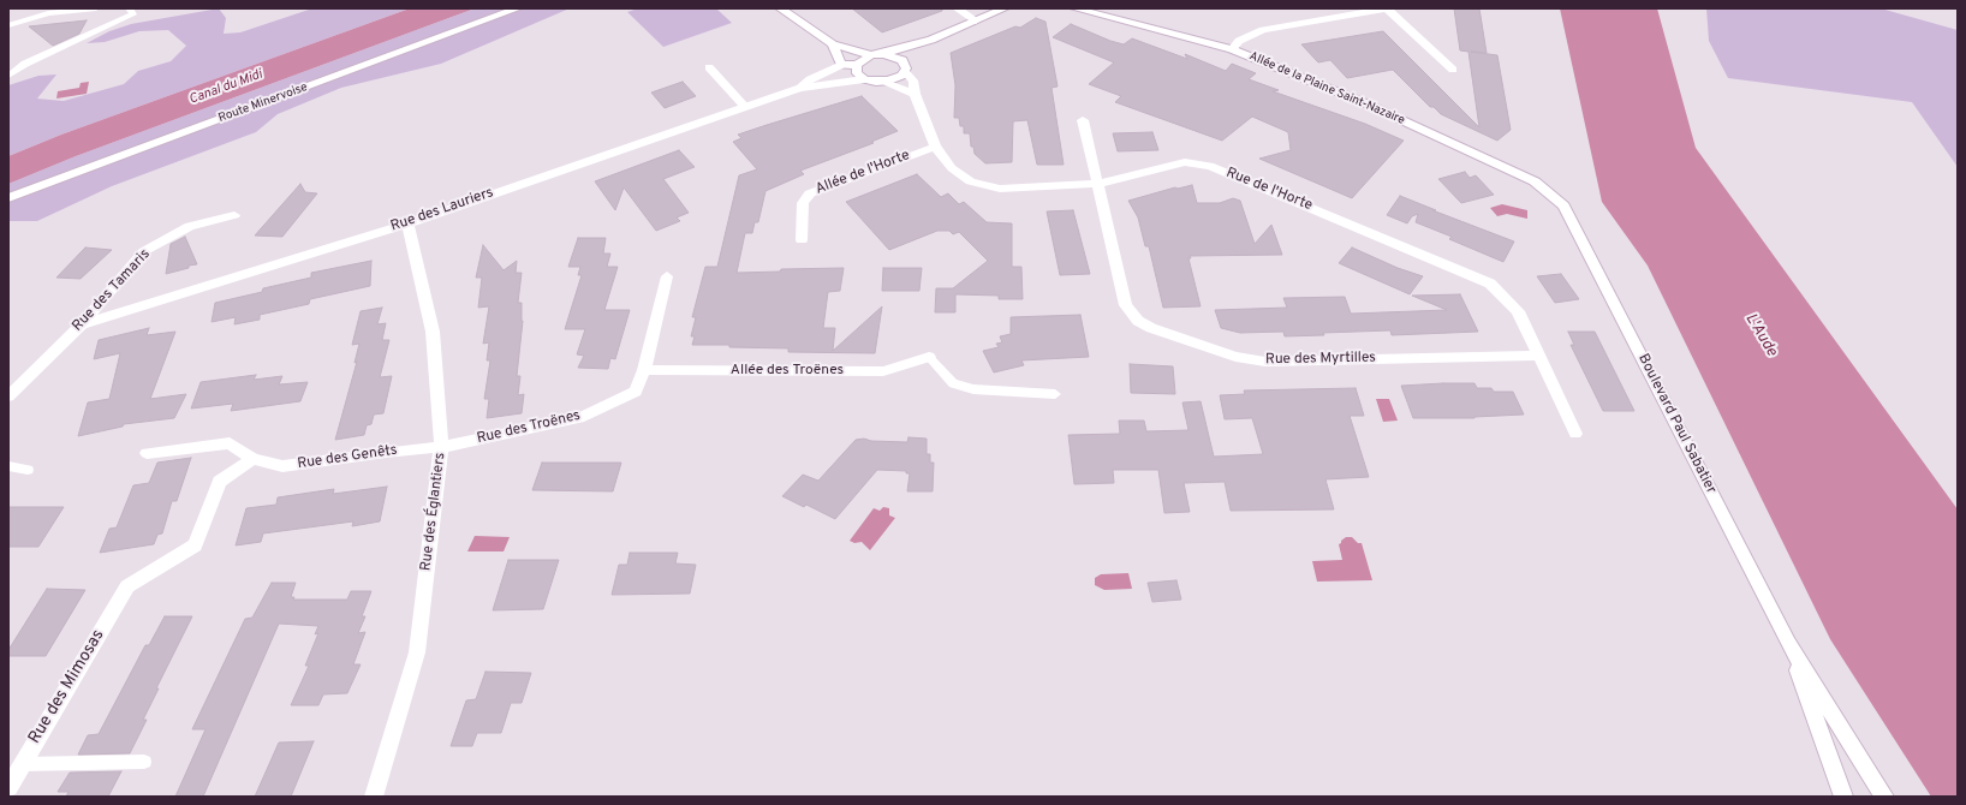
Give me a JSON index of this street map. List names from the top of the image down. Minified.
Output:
{"streets":{"street":["Allée de la Plaine Saint-Nazaire","Route Minervoise","Allée de l'Horte","Rue de l'Horte","Rue des Lauriers","Rue des Tamaris","Rue des Myrtilles","Allée des Troënes","Boulevard Paul Sabatier","Rue des Troënes","Rue des Genêts","Rue des Églantiers","Rue des Mimosas"]},"crossings":[["Allée de la Plaine Saint-Nazaire","Boulevard Paul Sabatier"],["Allée de l'Horte","Rue de l'Horte"],["Rue de l'Horte","Rue des Myrtilles"],["Rue des Lauriers","Rue des Tamaris"],["Rue des Lauriers","Rue des Églantiers"],["Allée des Troënes","Rue des Troënes"],["Rue des Troënes","Rue des Genêts"],["Rue des Troënes","Rue des Églantiers"],["Rue des Genêts","Rue des Églantiers"],["Rue des Genêts","Rue des Mimosas"]],"water":["Canal du Midi","L'Aude"]}
